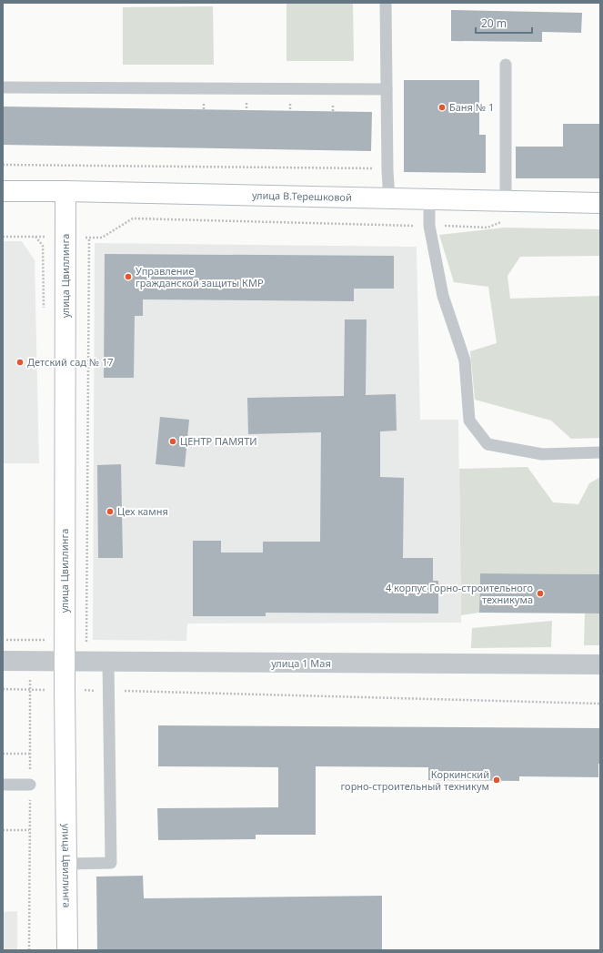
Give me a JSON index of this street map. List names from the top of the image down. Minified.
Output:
{"streets":{"street":["улица В.Терешковой","улица Цвиллинга","улица 1 Мая"]},"crossings":[["улица В.Терешковой","улица Цвиллинга"],["улица Цвиллинга","улица 1 Мая"]],"places":["Баня № 1","Управление гражданской защиты КМР","Детский сад № 17","ЦЕНТР ПАМЯТИ","Цех камня","4 корпус Горно-строительного техникума","Коркинский горно-строительный техникум"],"scale_bar":"20 m"}
